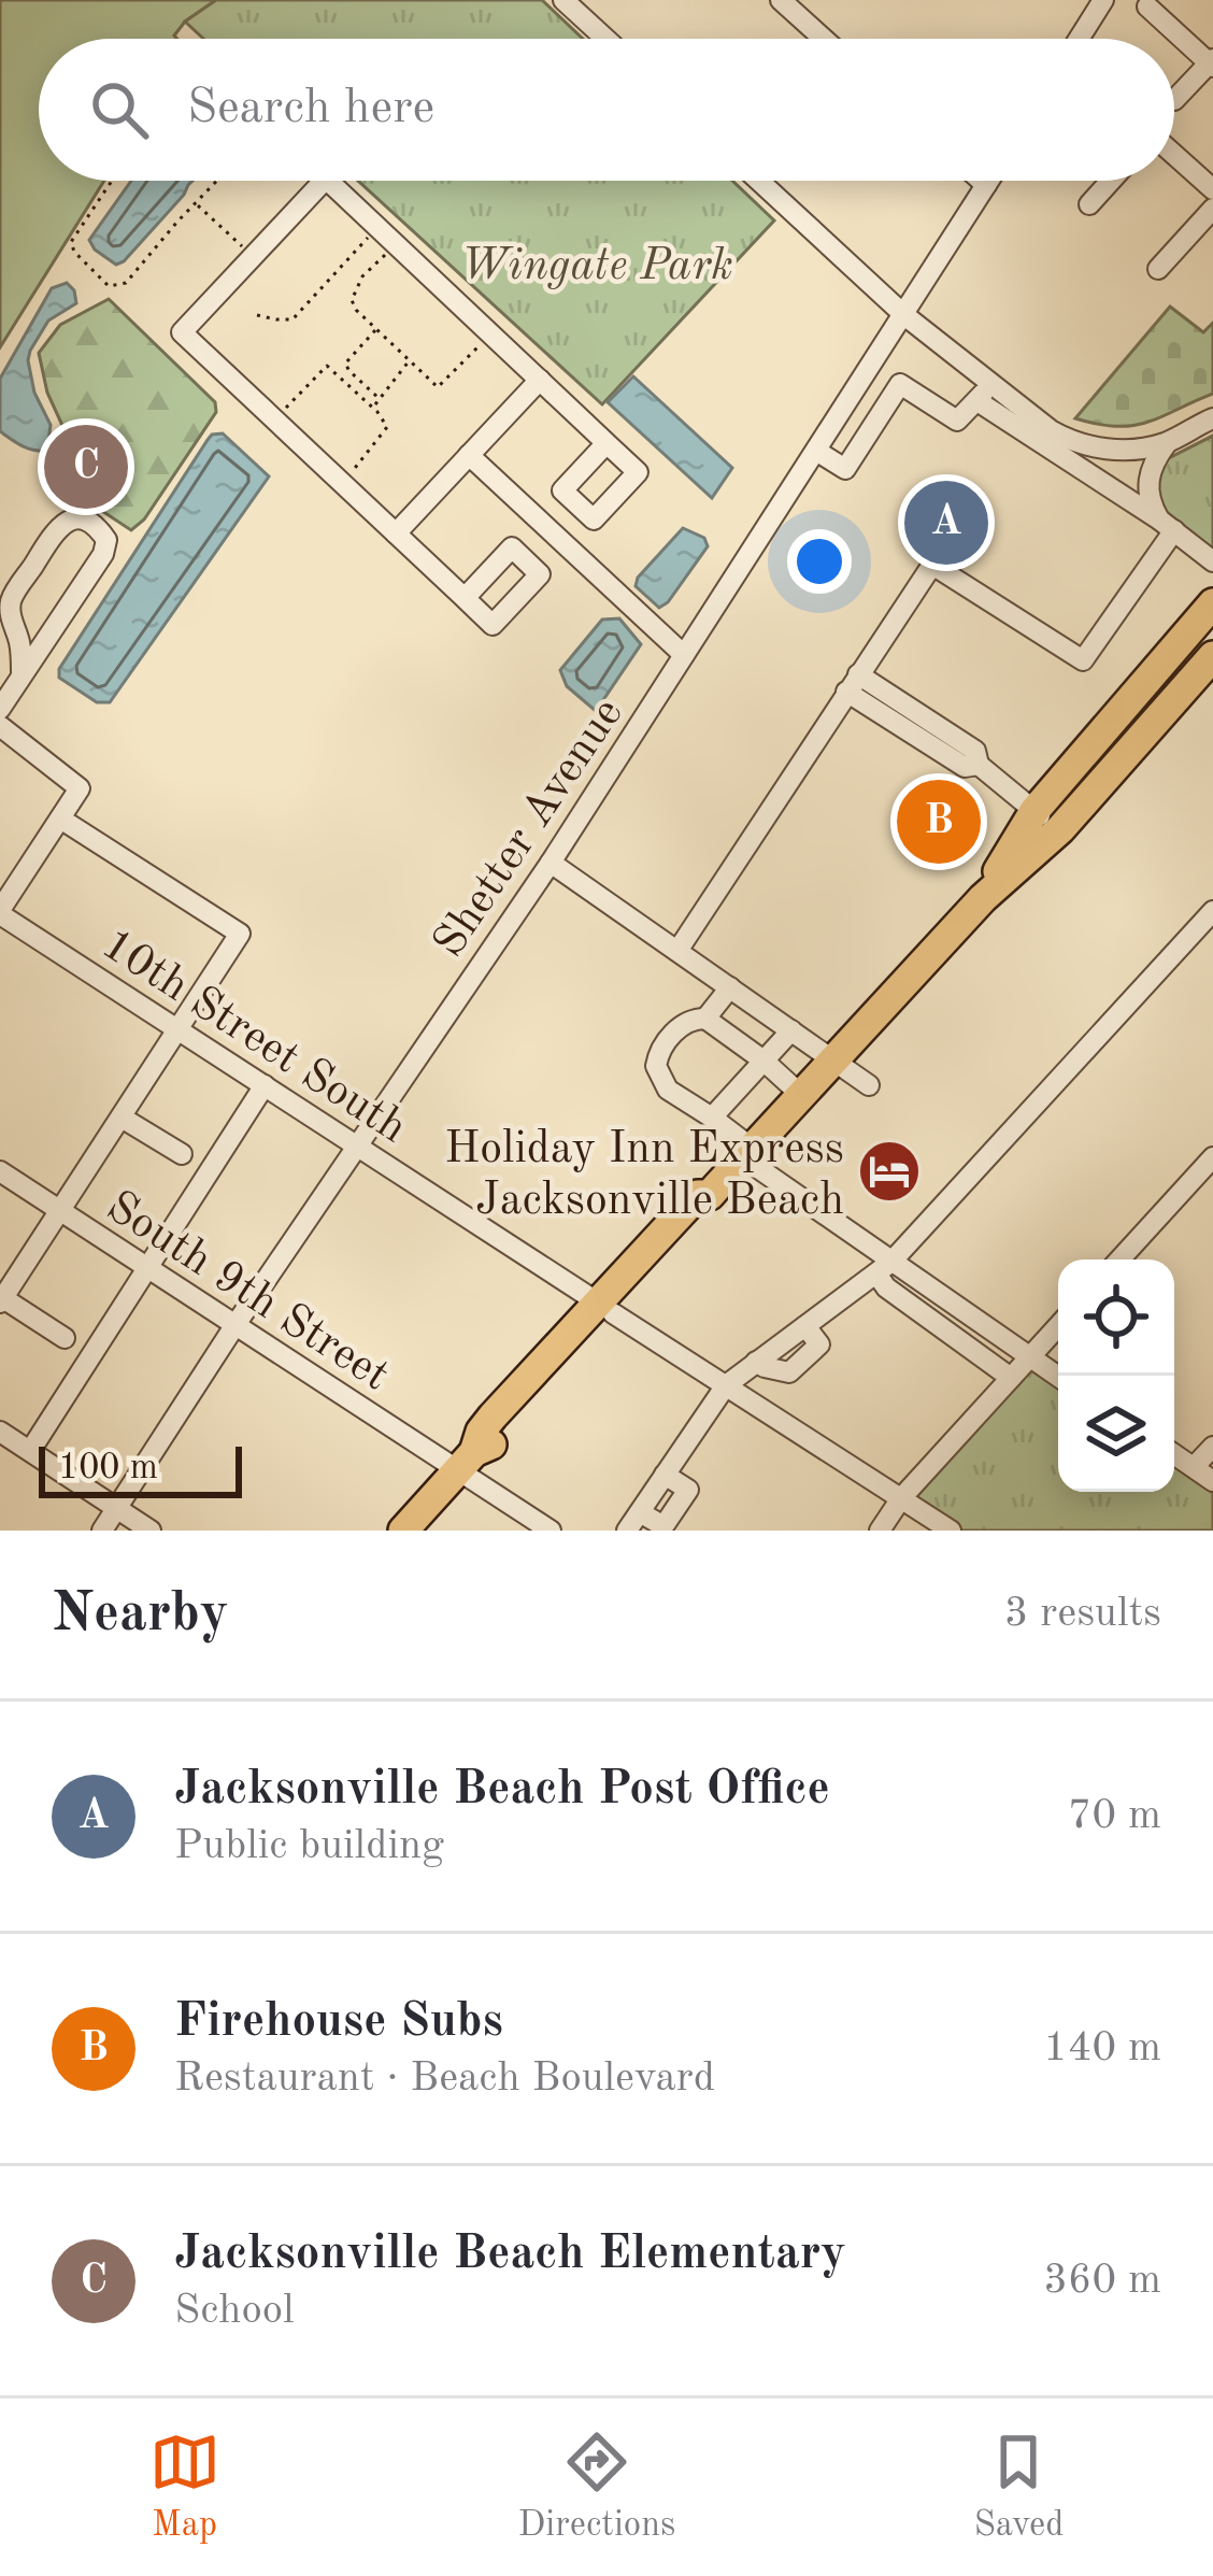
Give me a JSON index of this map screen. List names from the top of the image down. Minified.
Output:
{"streets":{"street":["Shetter Avenue","10th Street South","South 9th Street"]},"crossings":[["Shetter Avenue","10th Street South"],["Shetter Avenue","South 9th Street"]],"parks":["Wingate Park"],"places":{"hotel":["Holiday Inn Express Jacksonville Beach"]},"scale_bar":"100 m","page":{"search":"Search here","pins":["C","A","B"],"scale":"100 m","heading":["Nearby","3 results"],"list":[{"mark":"A","name":"Jacksonville Beach Post Office","note":"Public building","value":"70 m"},{"mark":"B","name":"Firehouse Subs","note":"Restaurant · Beach Boulevard","value":"140 m"},{"mark":"C","name":"Jacksonville Beach Elementary","note":"School","value":"360 m"}],"nav":["Map","Directions","Saved"]}}
